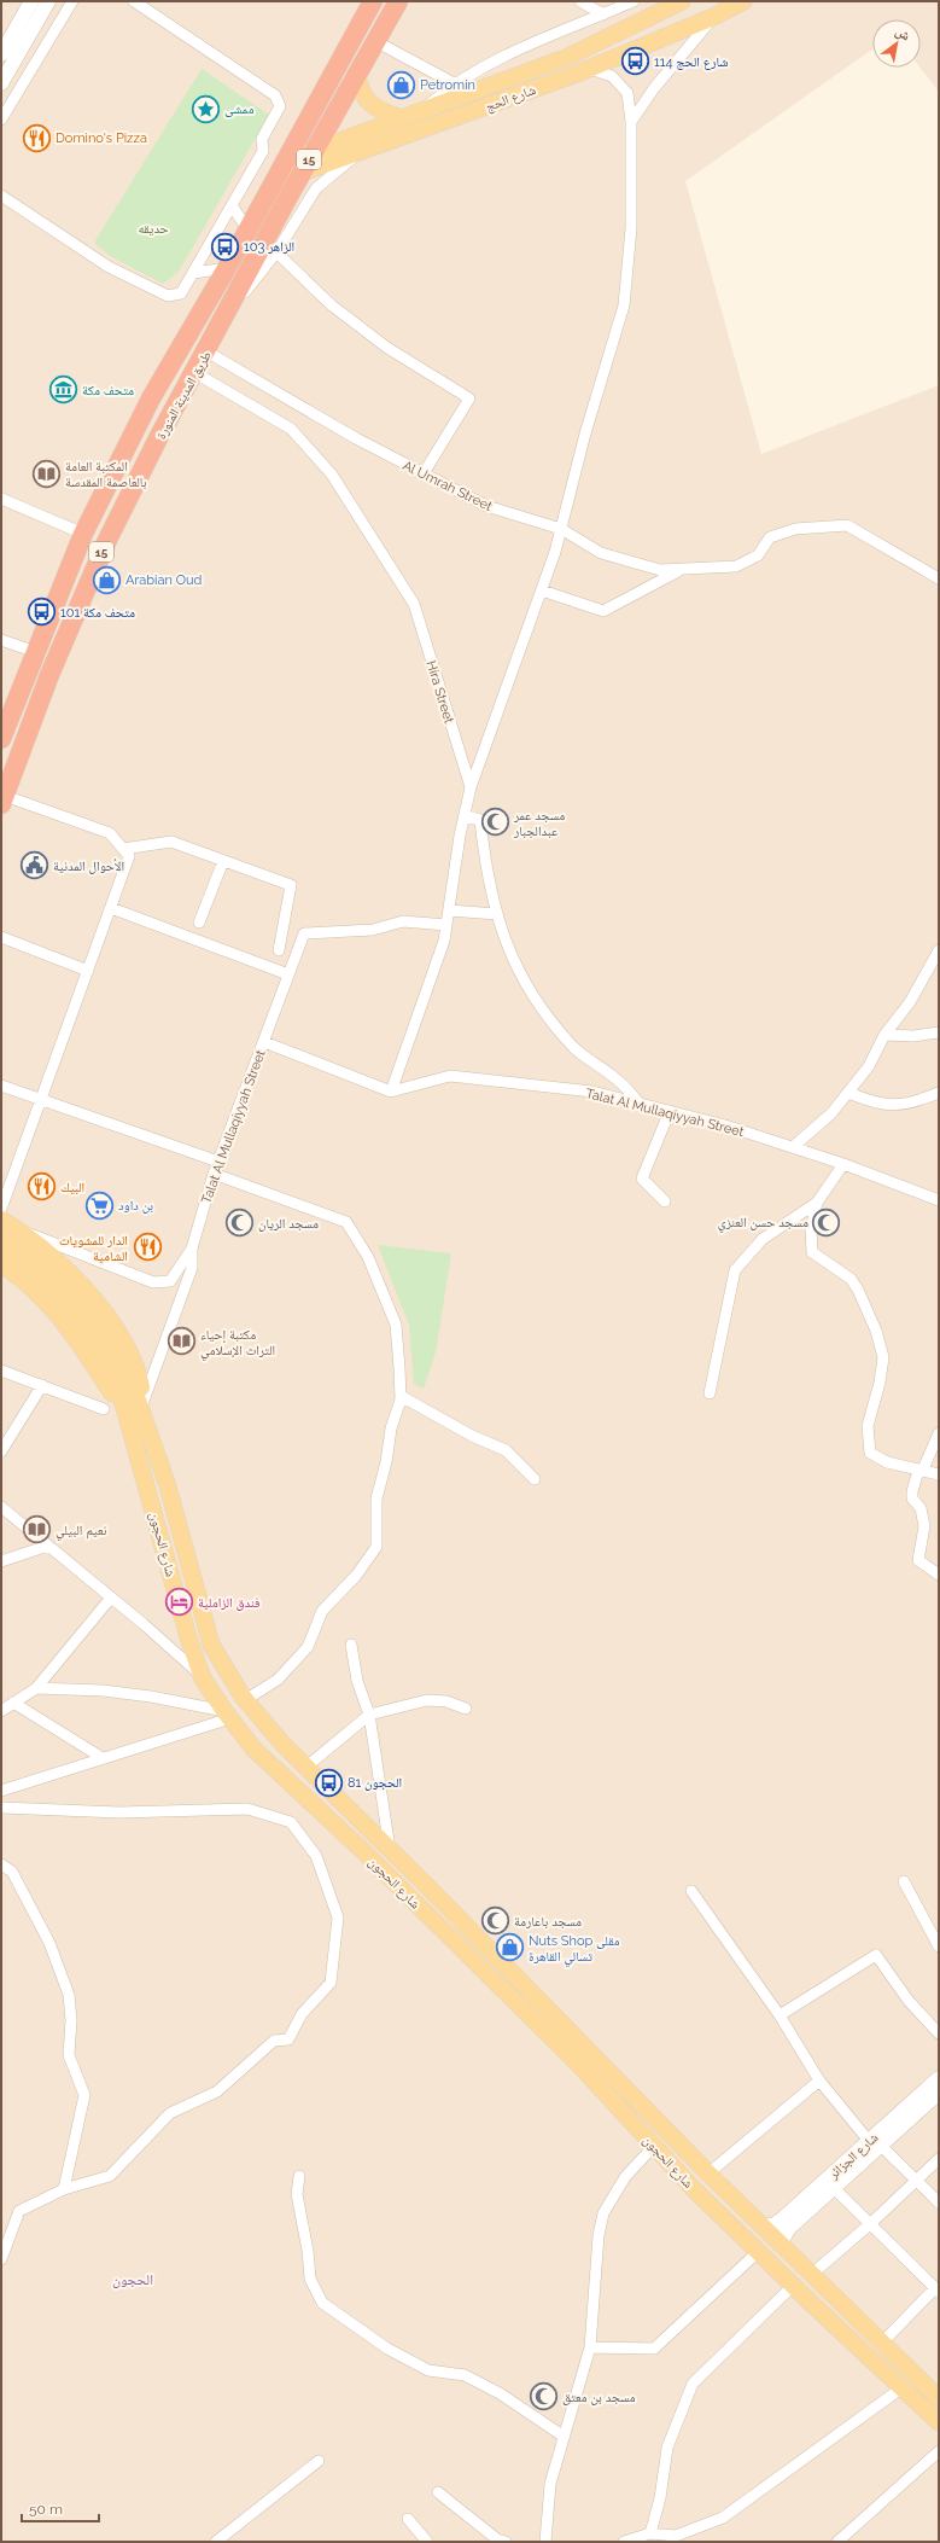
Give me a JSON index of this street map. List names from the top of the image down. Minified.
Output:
{"streets":{"highway":["15","طريق المدينة المنورة"],"main road":["شارع الحج","شارع الحجون"],"street":["Al Umrah Street","Hira Street","Talat Al Mullaqiyyah Street","شارع الجزائر"]},"crossings":[["شارع الحج","طريق المدينة المنورة"],["طريق المدينة المنورة","Al Umrah Street"],["طريق المدينة المنورة","Hira Street"],["Hira Street","Talat Al Mullaqiyyah Street"],["شارع الحجون","شارع الجزائر"]],"districts":["الحجون"],"parks":["حديقه"],"places":{"bus stop":["شارع الحج 114","الزاهر 103","متحف مكة 101","الحجون 81"],"shop":["Petromin","Arabian Oud","Nuts Shop مقلى تسالي القاهرة"],"place":["ممشى"],"restaurant":["Domino's Pizza","البيك","الدار للمشويات الشامية"],"museum":["متحف مكة"],"library":["المكتبة العامة بالعاصمة المقدسة","مكتبة إحياء التراث الإسلامي","نعيم البيلي"],"mosque":["مسجد عمر عبدالجبار","مسجد حسن العنزي","مسجد الريان","مسجد باعارمة","مسجد بن معتق"],"public building":["الأحوال المدنية"],"supermarket":["بن داود"],"hotel":["فندق الزاملية"]},"scale_bar":"50 m","north":"top right"}
